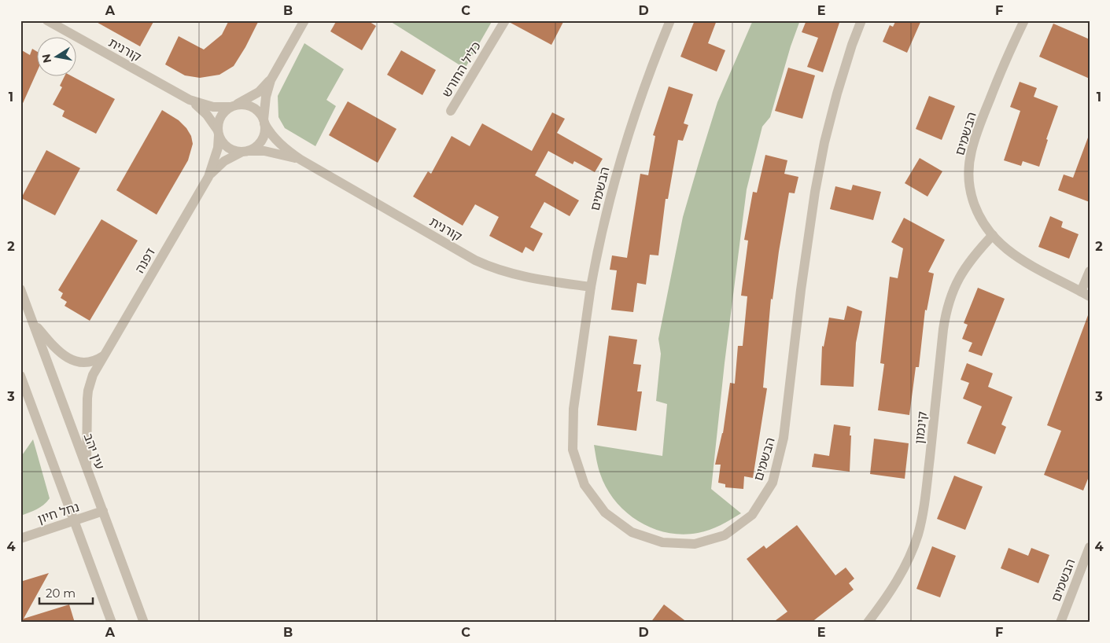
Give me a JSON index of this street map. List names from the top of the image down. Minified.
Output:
{"streets":{"street":["קורנית","כליל החורש","הבשמים","דפנה","קינמון","עין יהב","נחל חיון"]},"crossings":[["קורנית","הבשמים"],["קורנית","דפנה"],["הבשמים","קינמון"],["דפנה","עין יהב"],["עין יהב","נחל חיון"]],"scale_bar":"20 m","north":"left","grid":{"columns":["A","B","C","D","E","F"],"rows":["1","2","3","4"]}}
